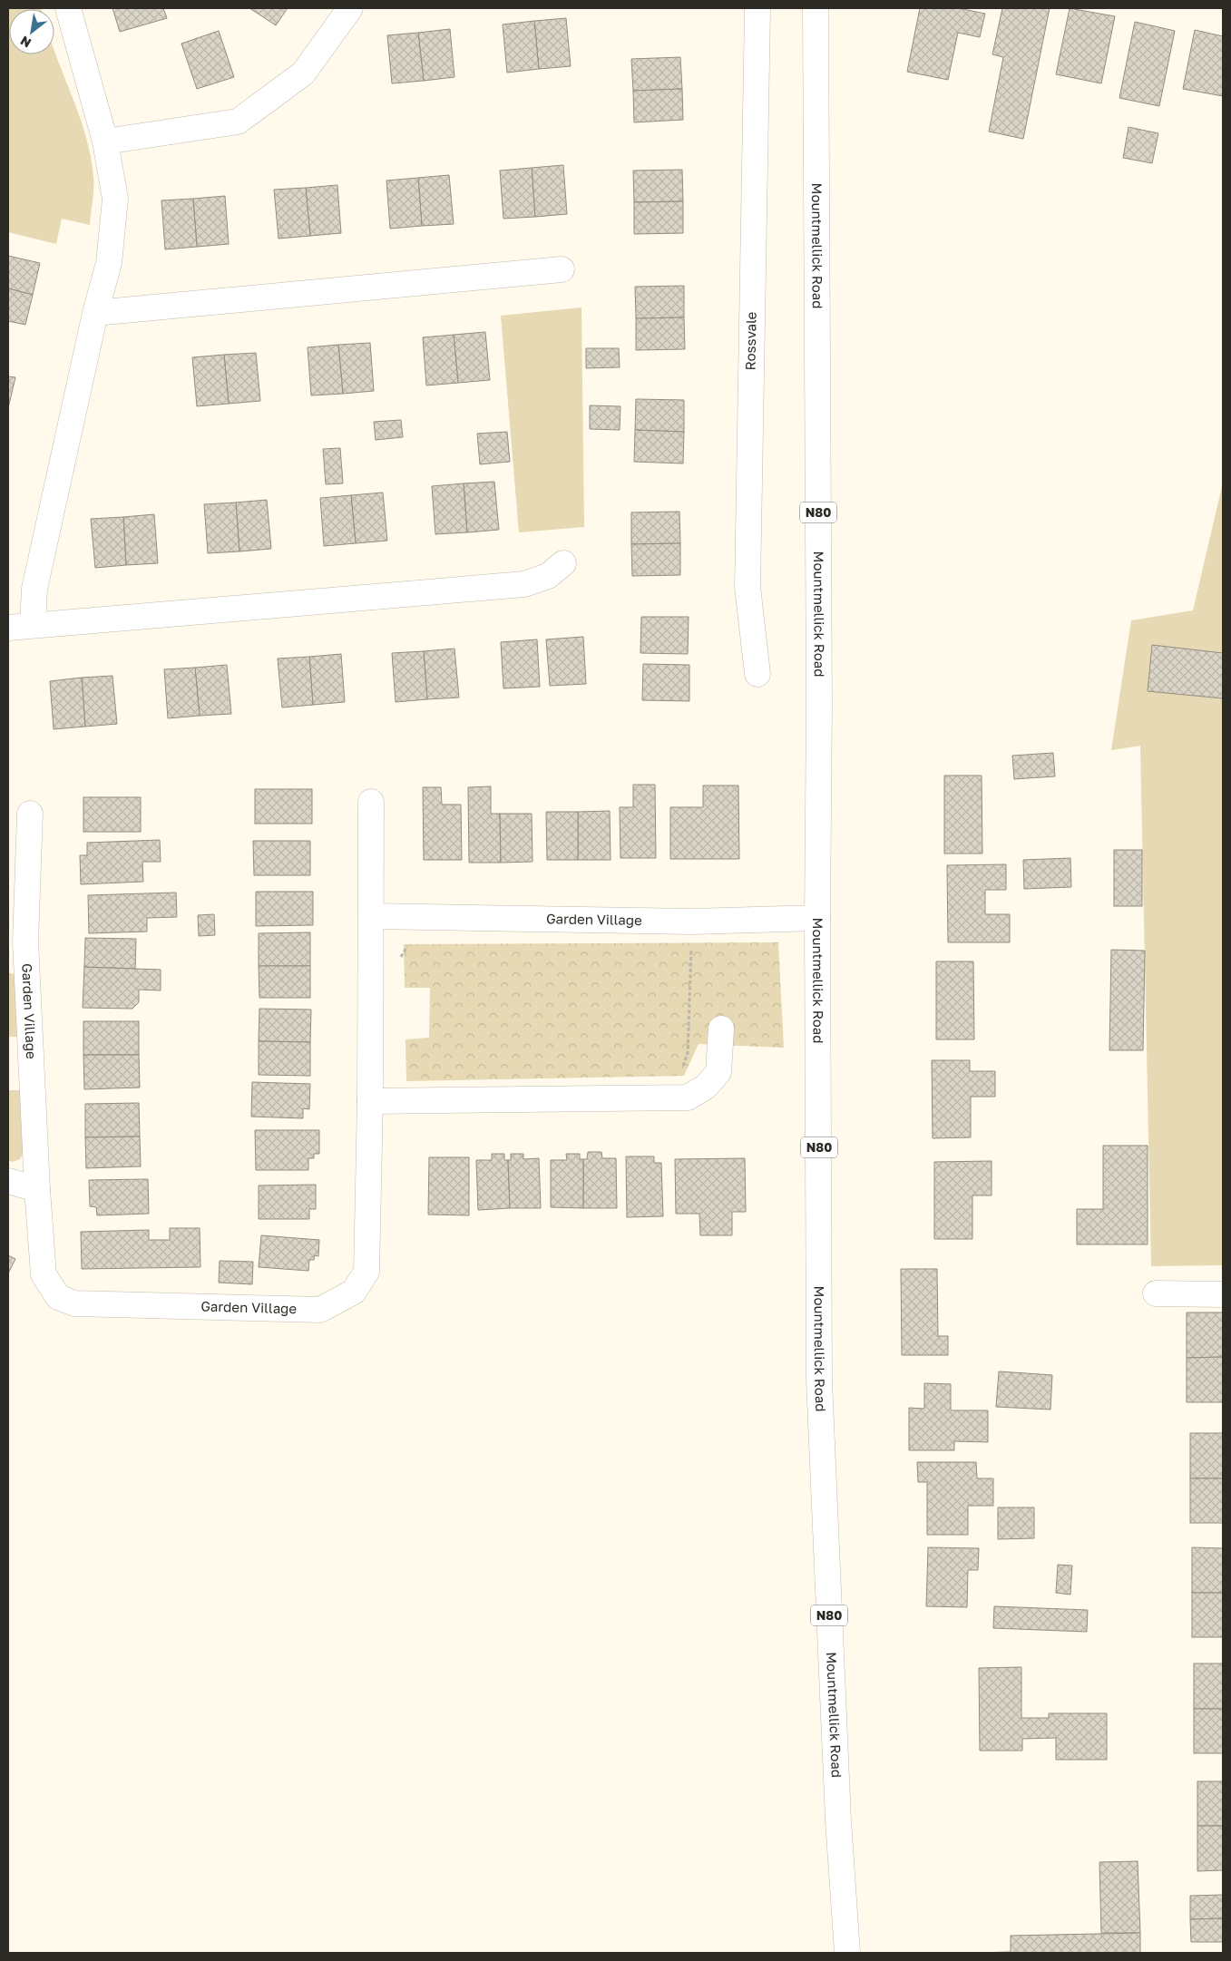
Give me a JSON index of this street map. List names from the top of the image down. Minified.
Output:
{"streets":{"street":["Mountmellick Road","Rossvale","N80","Garden Village"]},"crossings":[["Mountmellick Road","Garden Village"]],"north":"bottom left"}
